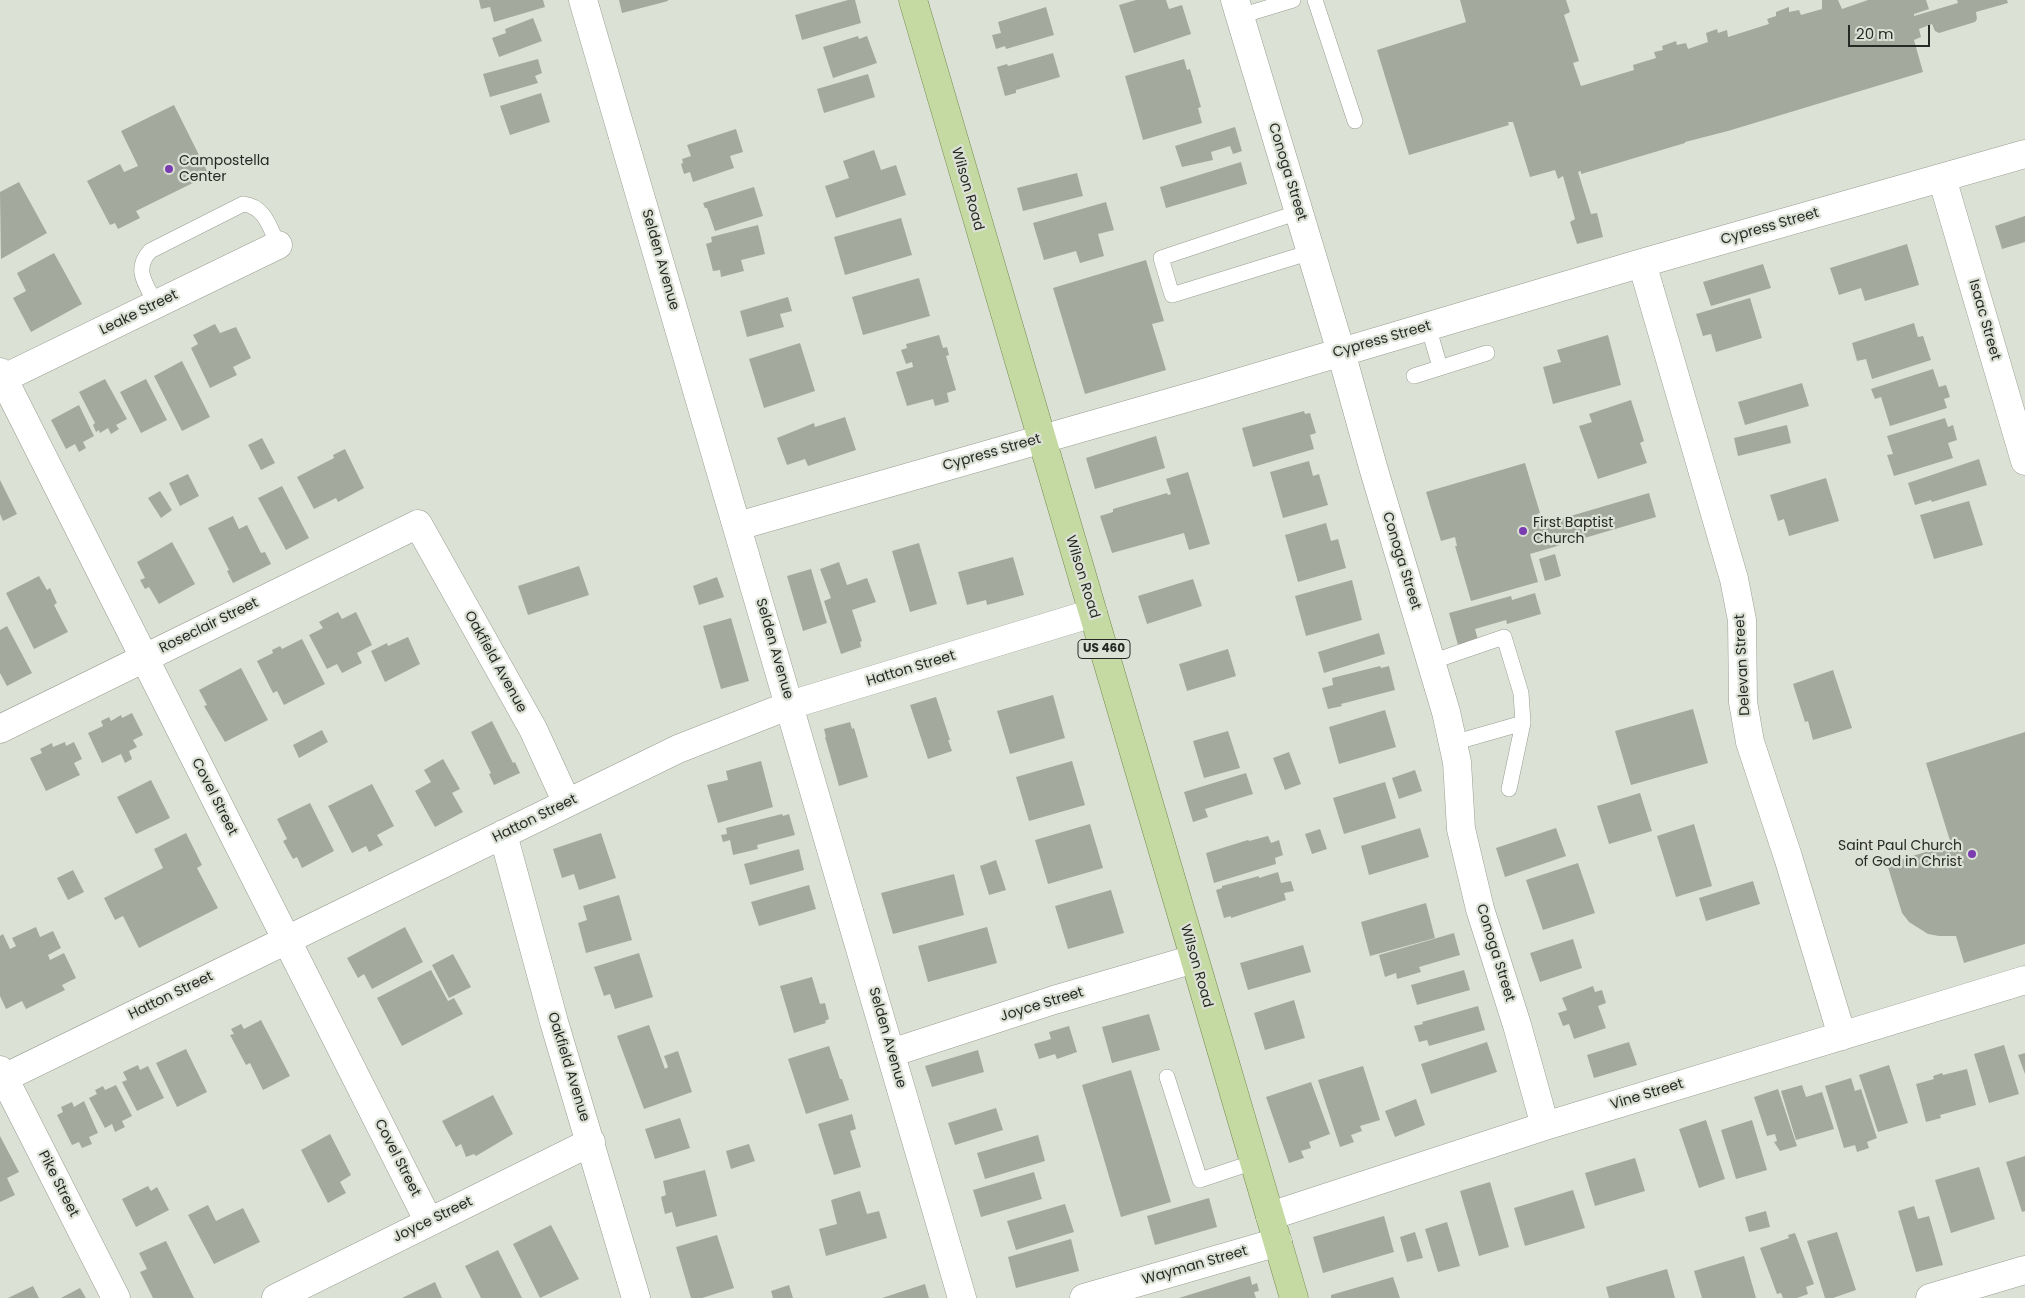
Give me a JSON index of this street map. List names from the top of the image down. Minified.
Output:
{"streets":{"main road":["Wilson Road","US 460"],"street":["Conoga Street","Cypress Street","Selden Avenue","Leake Street","Isaac Street","Roseclair Street","Oakfield Avenue","Delevan Street","Hatton Street","Covel Street","Joyce Street","Vine Street","Pike Street","Wayman Street"]},"crossings":[["Conoga Street","Cypress Street"],["Conoga Street","Vine Street"],["Wilson Road","Cypress Street"],["Wilson Road","Hatton Street"],["Wilson Road","Joyce Street"],["Wilson Road","Vine Street"],["Wilson Road","Wayman Street"],["Cypress Street","Selden Avenue"],["Cypress Street","Isaac Street"],["Cypress Street","Delevan Street"],["Selden Avenue","Hatton Street"],["Selden Avenue","Joyce Street"],["Leake Street","Covel Street"],["Roseclair Street","Oakfield Avenue"],["Roseclair Street","Covel Street"],["Oakfield Avenue","Hatton Street"],["Oakfield Avenue","Joyce Street"],["Delevan Street","Vine Street"],["Hatton Street","Covel Street"],["Hatton Street","Pike Street"],["Covel Street","Joyce Street"]],"places":["Campostella Center","First Baptist Church","Saint Paul Church of God in Christ"],"scale_bar":"20 m"}
